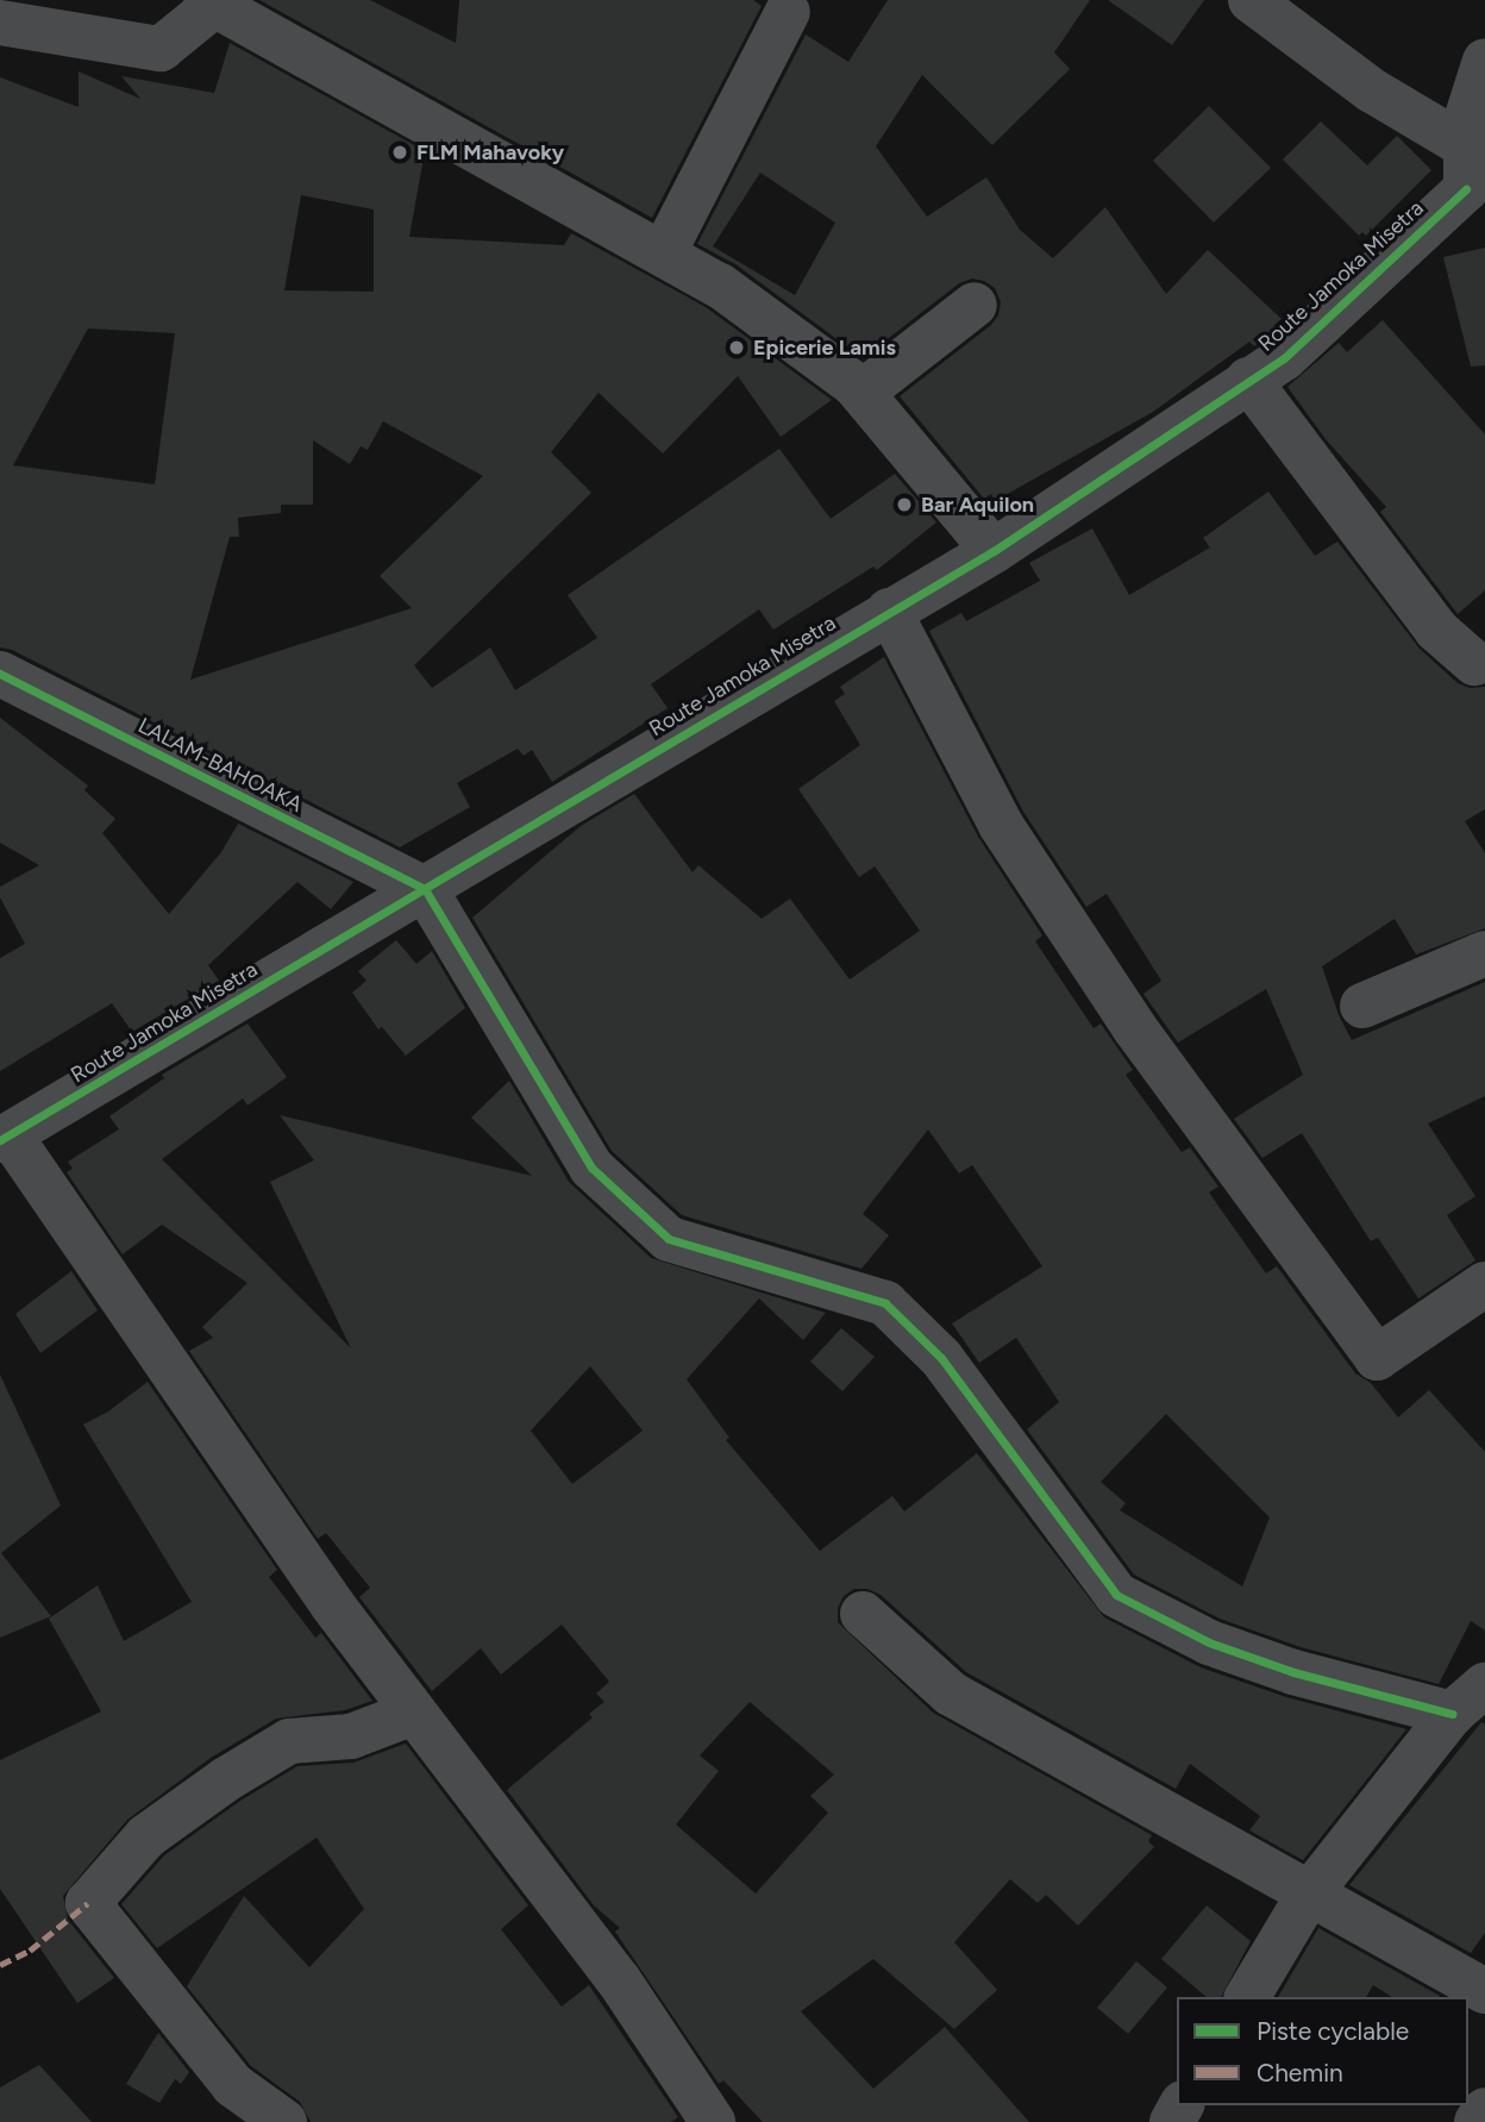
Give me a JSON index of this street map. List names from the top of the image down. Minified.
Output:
{"streets":{"street":["Route Jamoka Misetra","LALAM-BAHOAKA"]},"crossings":[["Route Jamoka Misetra","LALAM-BAHOAKA"]],"places":["FLM Mahavoky","Epicerie Lamis","Bar Aquilon"],"legend":["Piste cyclable","Chemin"]}
